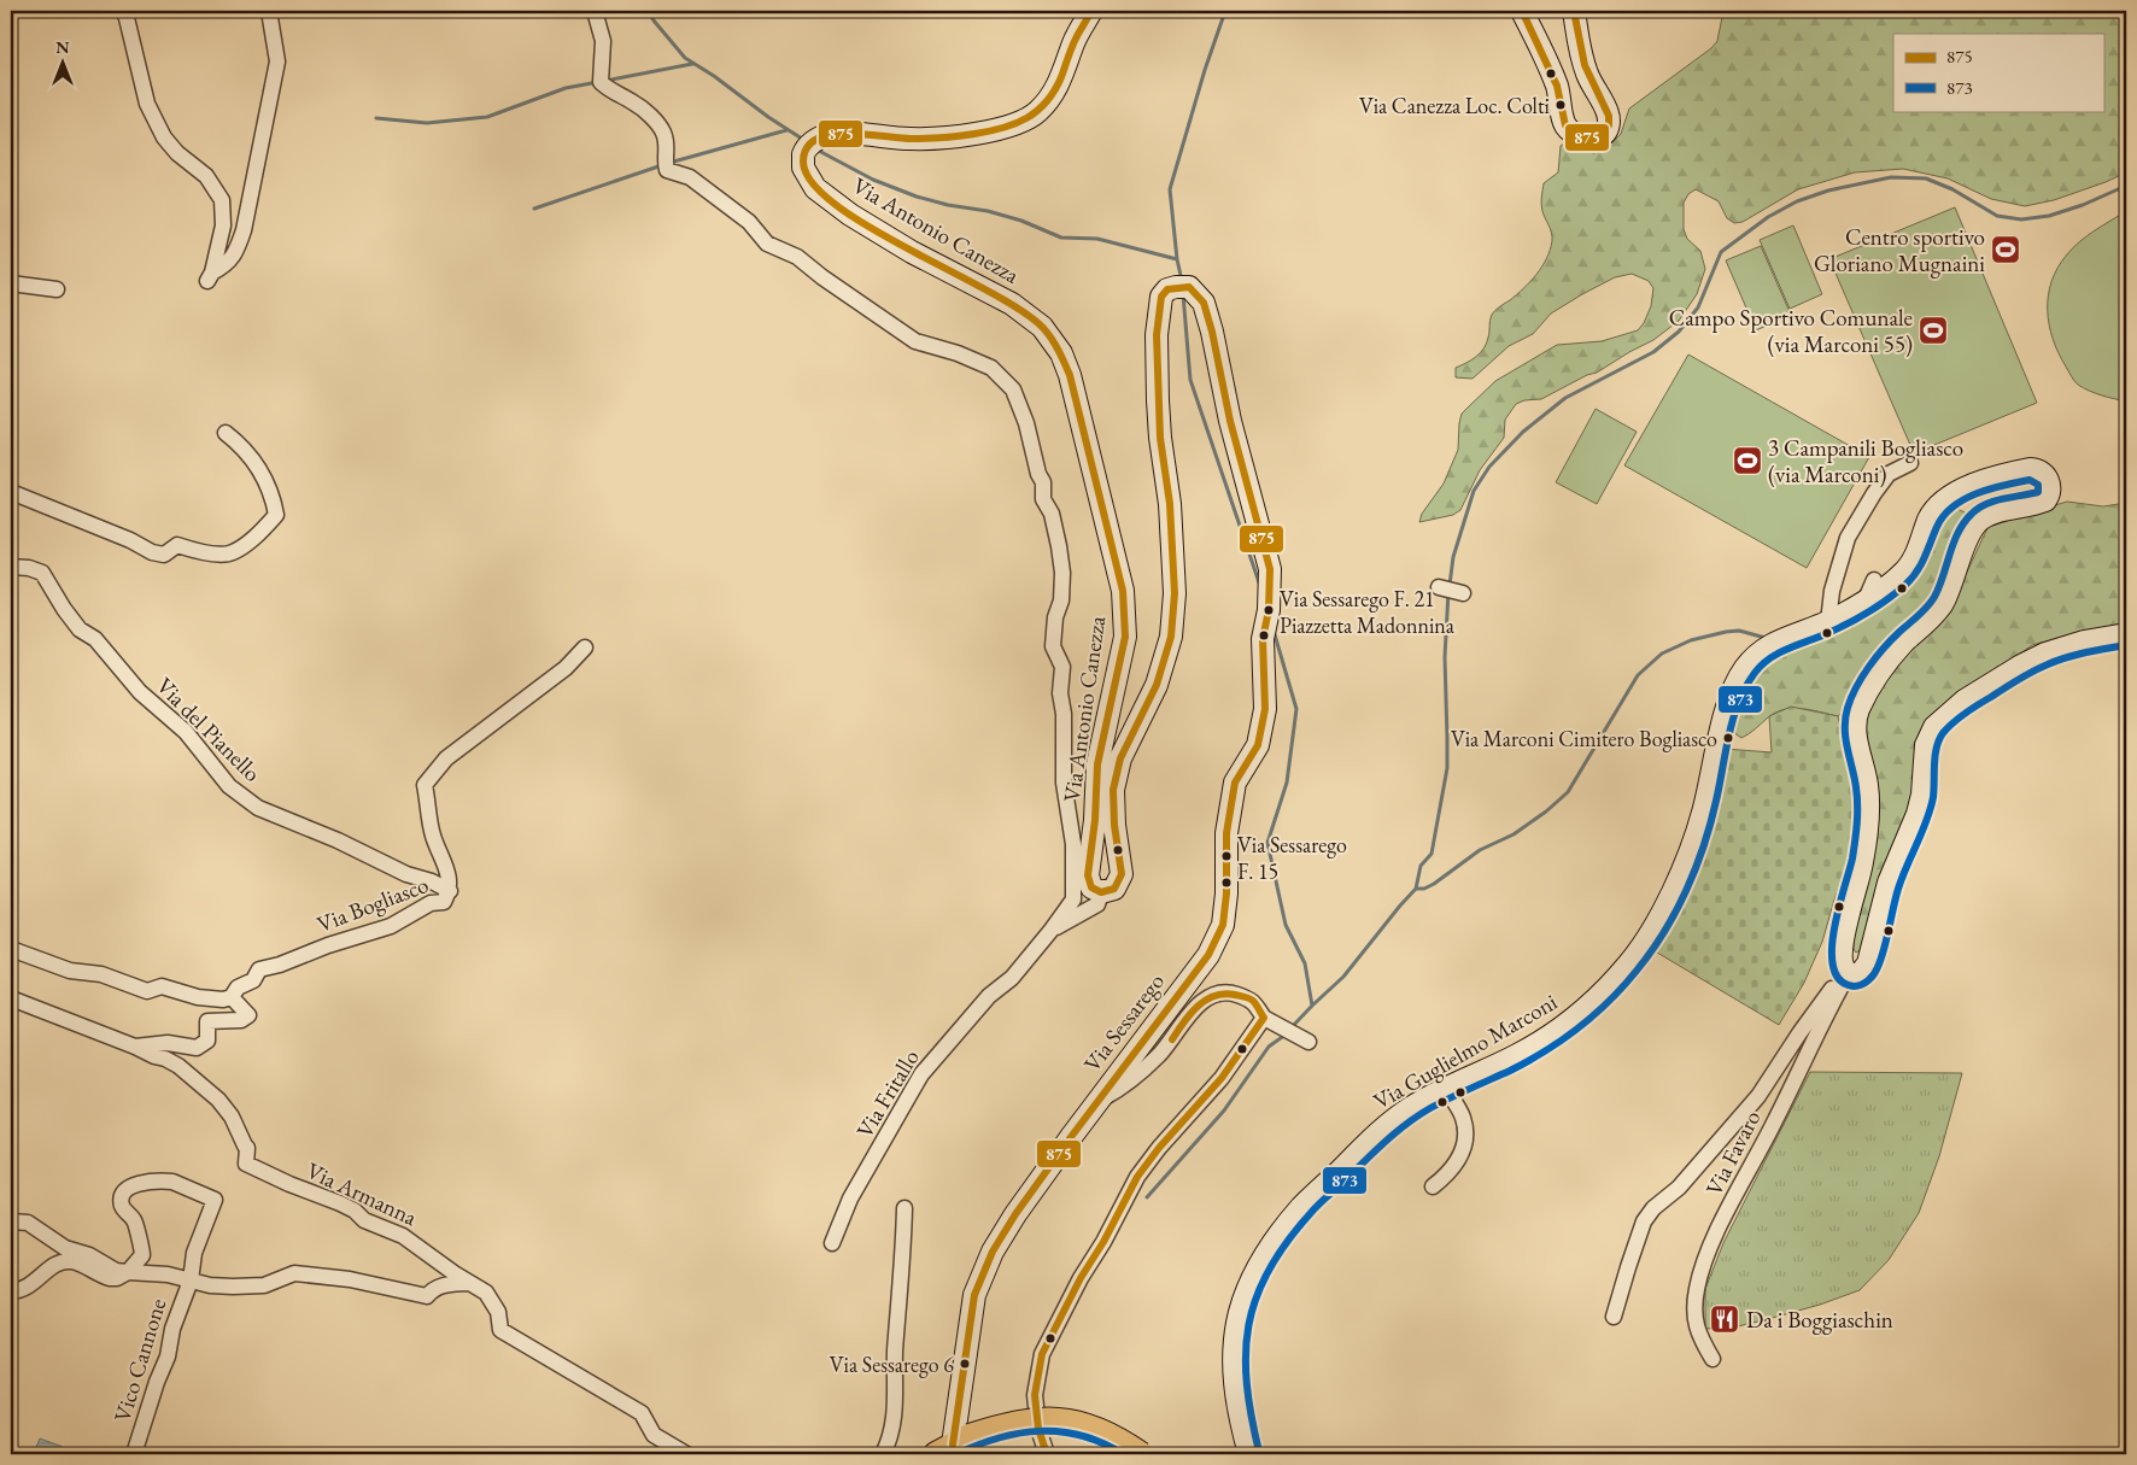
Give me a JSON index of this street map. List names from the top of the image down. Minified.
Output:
{"streets":{"street":["Via Antonio Canezza","Via del Pianello","Via Bogliasco","Via Sessarego","Via Guglielmo Marconi","Via Fritallo","Via Favaro","Via Armanna","Vico Cannone"]},"crossings":[["Via Antonio Canezza","Via Sessarego"],["Via del Pianello","Via Bogliasco"],["Via Guglielmo Marconi","Via Favaro"]],"places":{"other":["Via Canezza Loc. Colti","Via Sessarego F. 21 Piazzetta Madonnina","Via Marconi Cimitero Bogliasco","Via Sessarego F. 15","Via Sessarego 6"],"sports":["Centro sportivo Gloriano Mugnaini","Campo Sportivo Comunale (via Marconi 55)","3 Campanili Bogliasco (via Marconi)"],"restaurant":["Da i Boggiaschin"]},"lines":["transit line 875","transit line 873"],"legend":["875","873"],"north":"top"}
